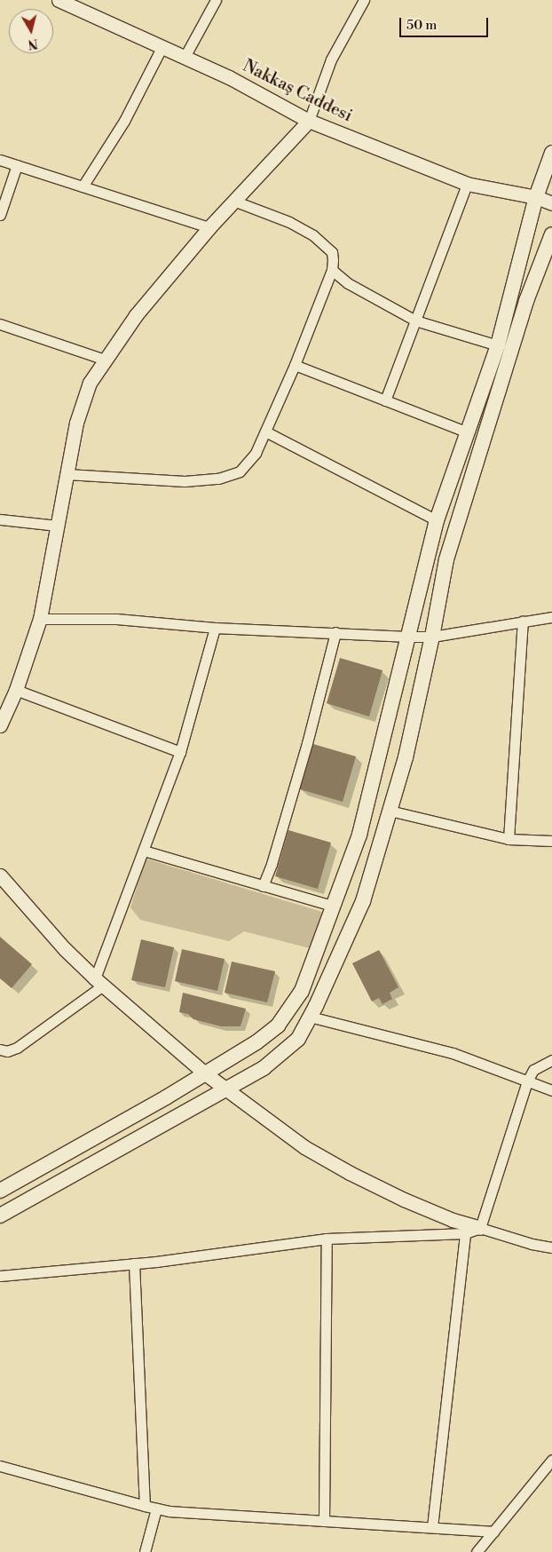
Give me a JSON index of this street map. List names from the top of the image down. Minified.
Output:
{"streets":{"street":["Nakkaş Caddesi"]},"scale_bar":"50 m","north":"bottom"}
